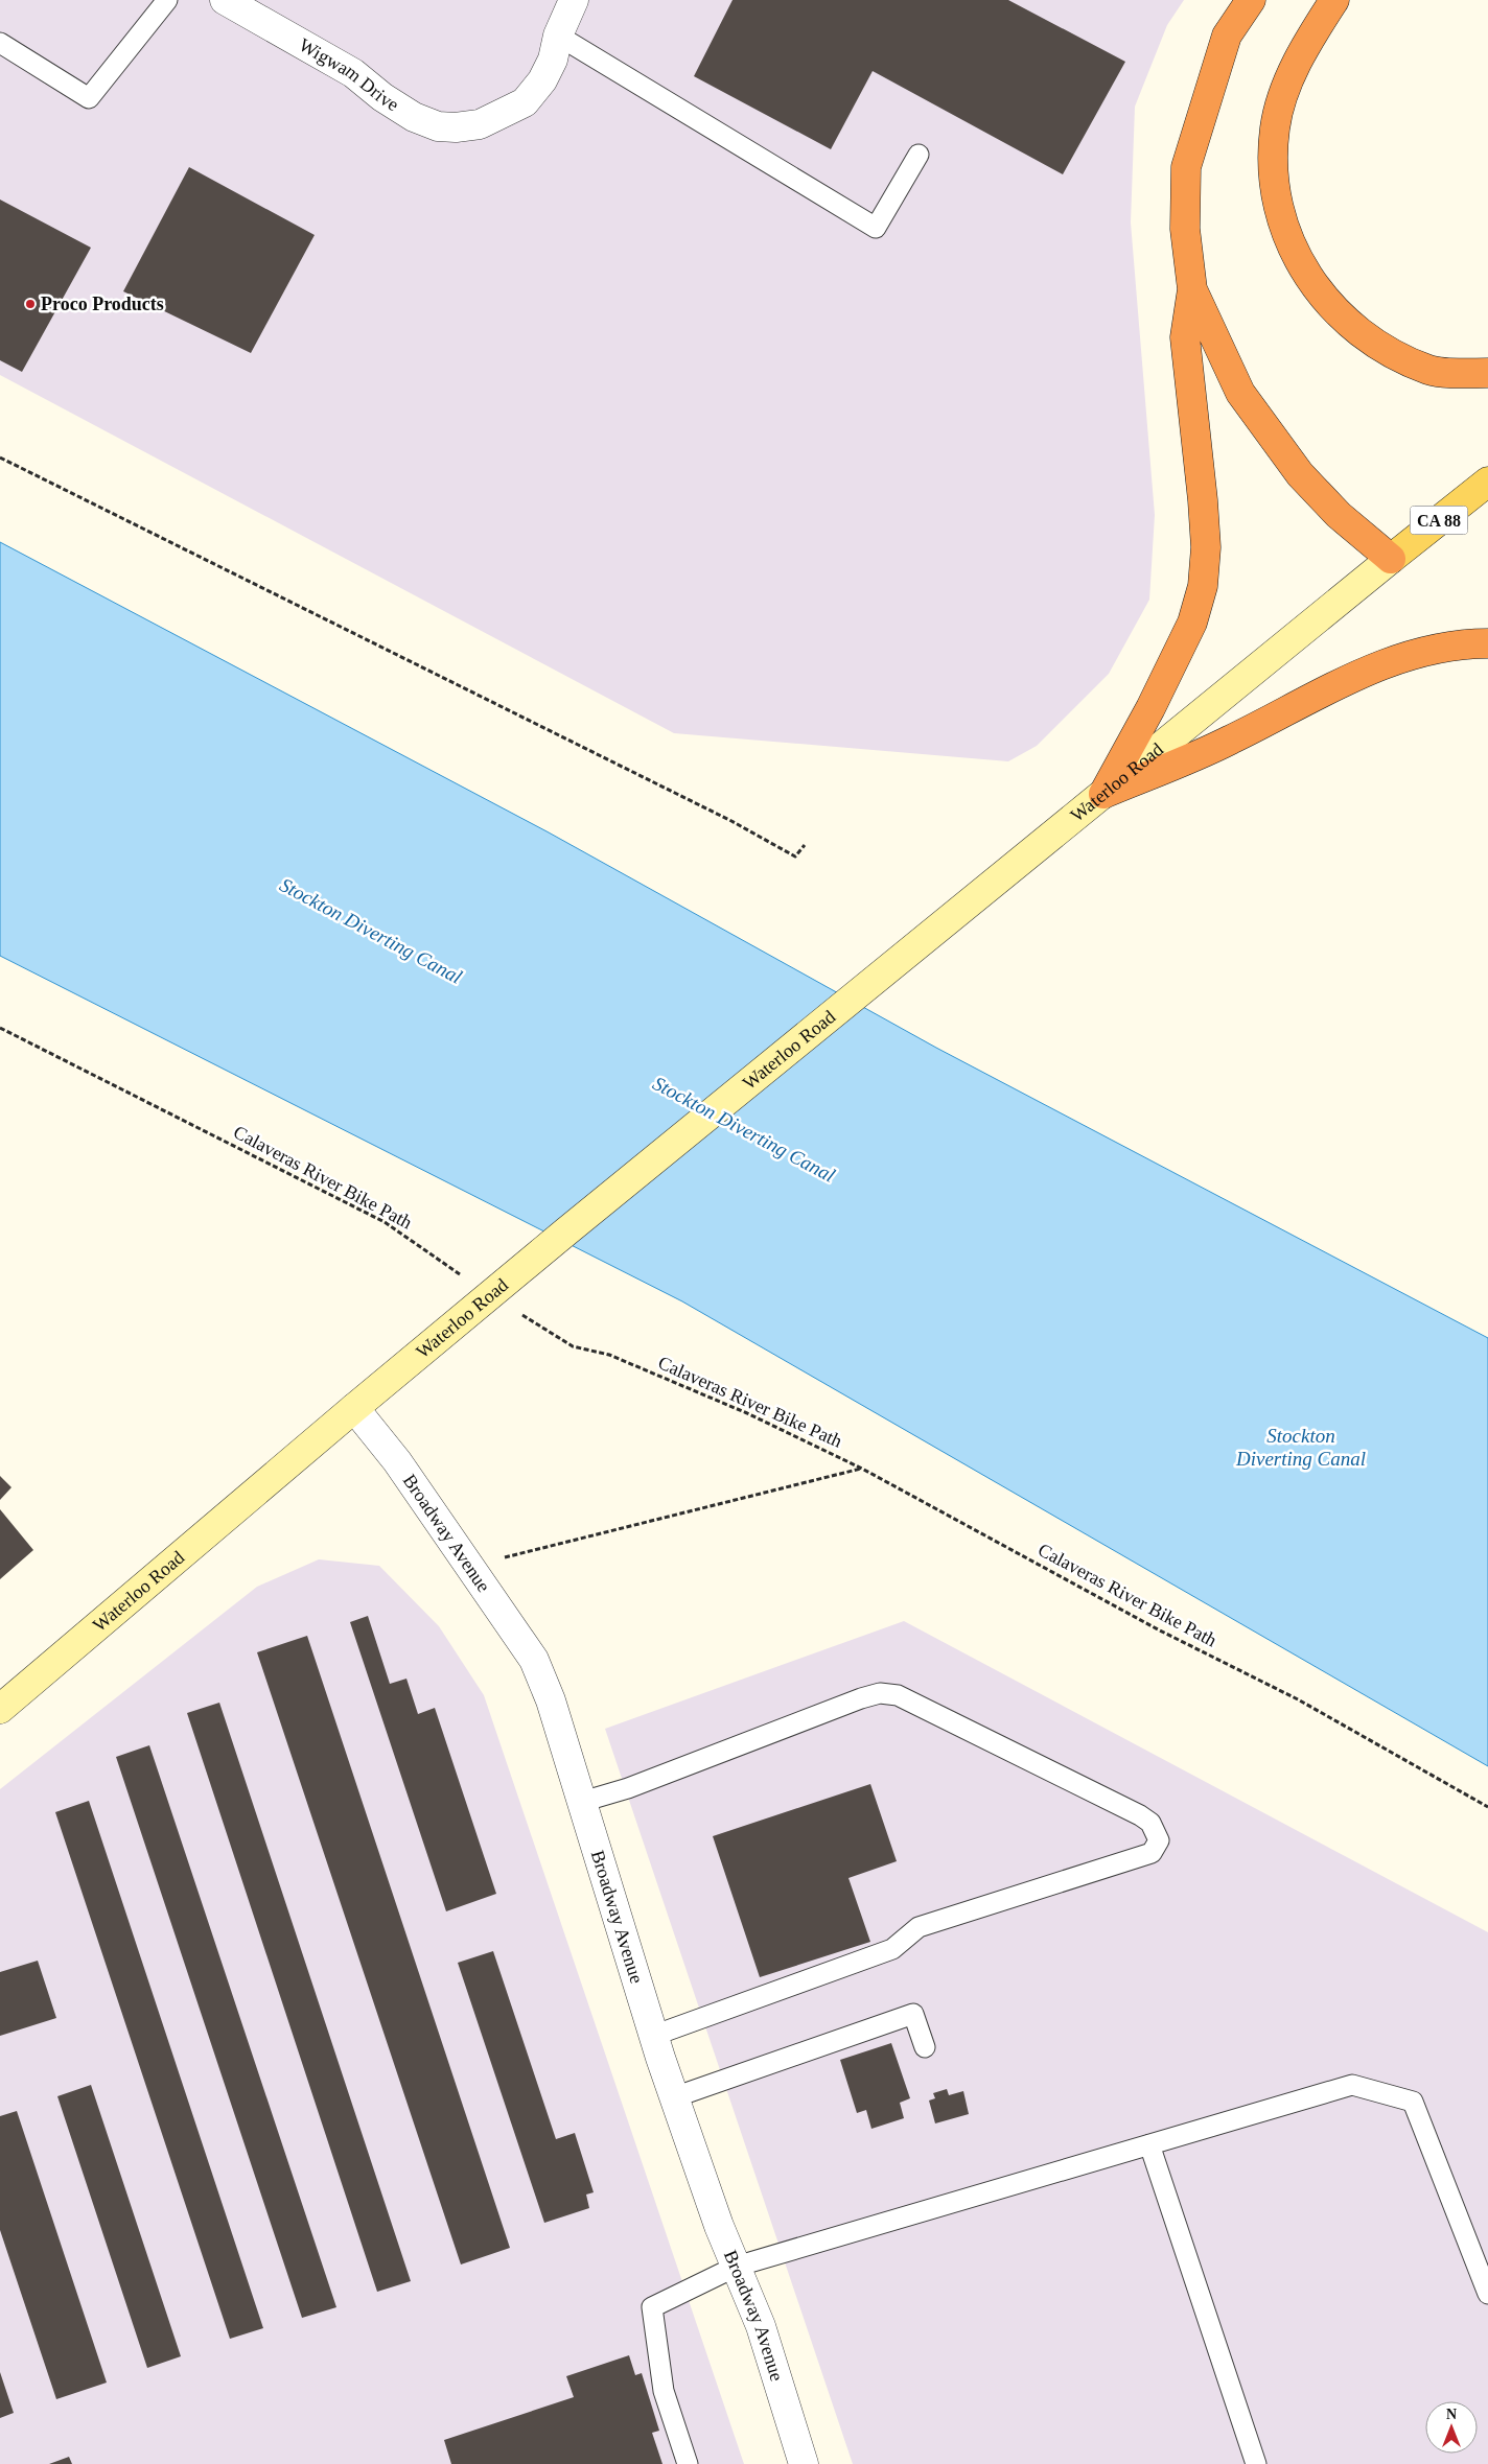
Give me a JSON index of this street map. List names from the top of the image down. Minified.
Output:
{"streets":{"main road":["CA 88","Waterloo Road"],"street":["Wigwam Drive","Broadway Avenue"],"path":["Calaveras River Bike Path"]},"crossings":[["Waterloo Road","Calaveras River Bike Path"],["Waterloo Road","Broadway Avenue"]],"water":["Stockton Diverting Canal"],"places":["Proco Products"],"north":"top"}
